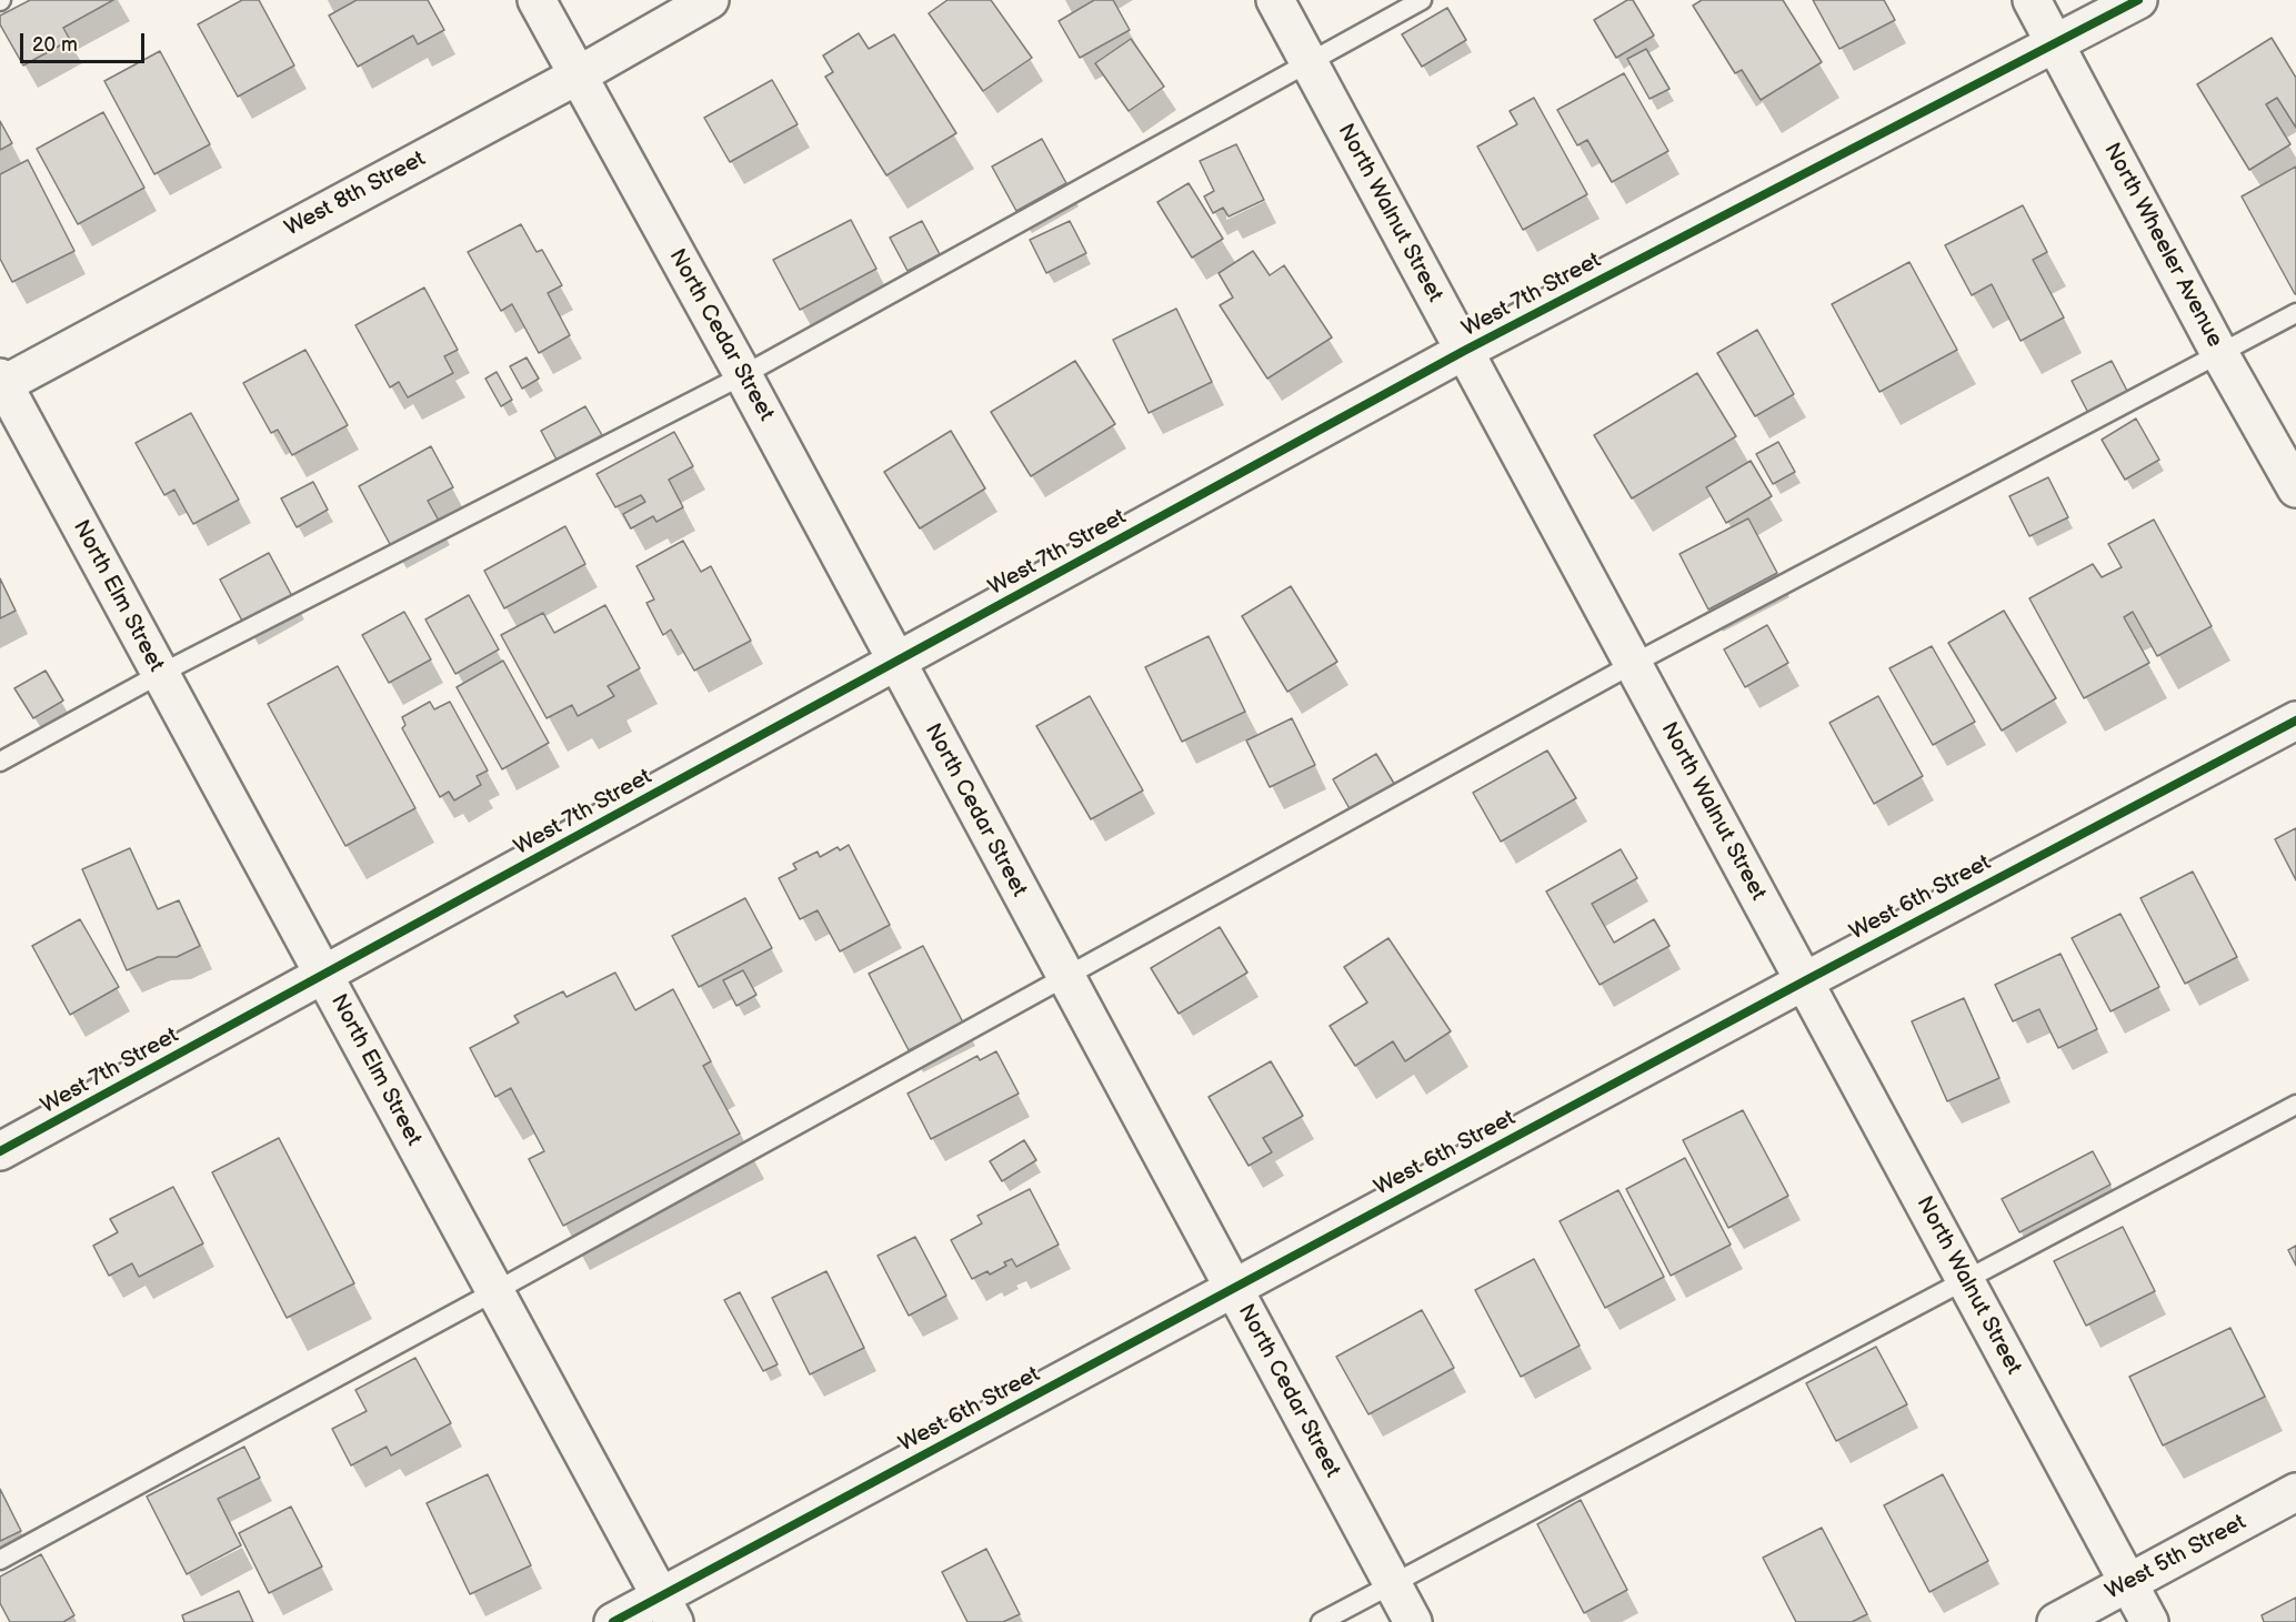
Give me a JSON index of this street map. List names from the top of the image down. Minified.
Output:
{"streets":{"street":["West 8th Street","North Walnut Street","North Wheeler Avenue","West 7th Street","North Cedar Street","North Elm Street","West 6th Street","West 5th Street"]},"crossings":[["West 8th Street","North Cedar Street"],["West 8th Street","North Elm Street"],["North Walnut Street","West 7th Street"],["North Walnut Street","West 6th Street"],["North Walnut Street","West 5th Street"],["North Wheeler Avenue","West 7th Street"],["West 7th Street","North Cedar Street"],["West 7th Street","North Elm Street"],["North Cedar Street","West 6th Street"],["North Elm Street","West 6th Street"]],"scale_bar":"20 m"}
